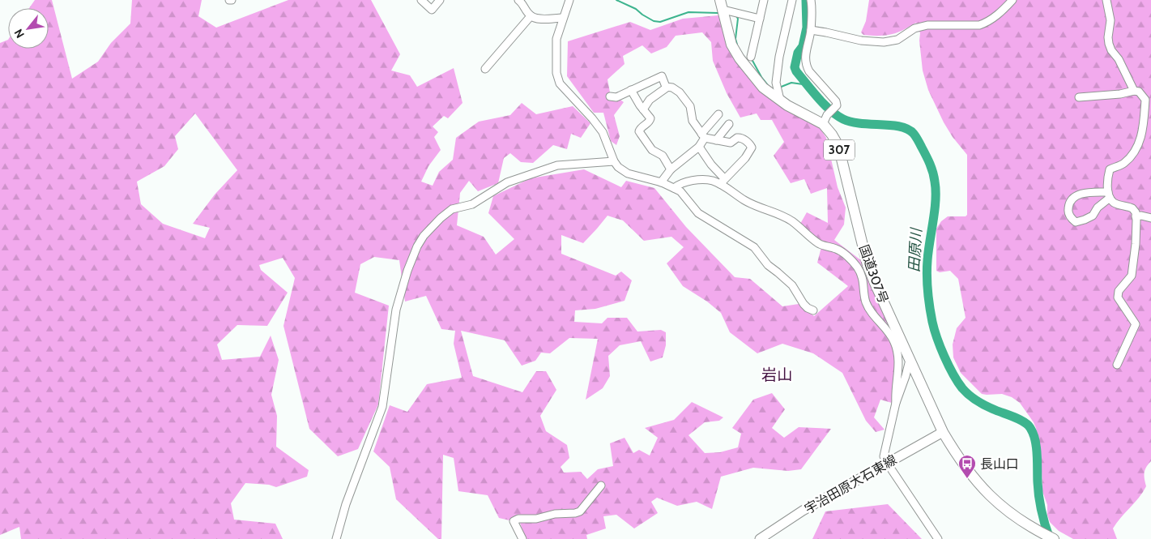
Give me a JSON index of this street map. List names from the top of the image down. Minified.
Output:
{"streets":{"highway":["307","国道307号"],"main road":["宇治田原大石東線"]},"crossings":[["国道307号","宇治田原大石東線"]],"districts":["岩山"],"water":["田原川"],"places":{"bus stop":["長山口"]},"north":"bottom left"}
